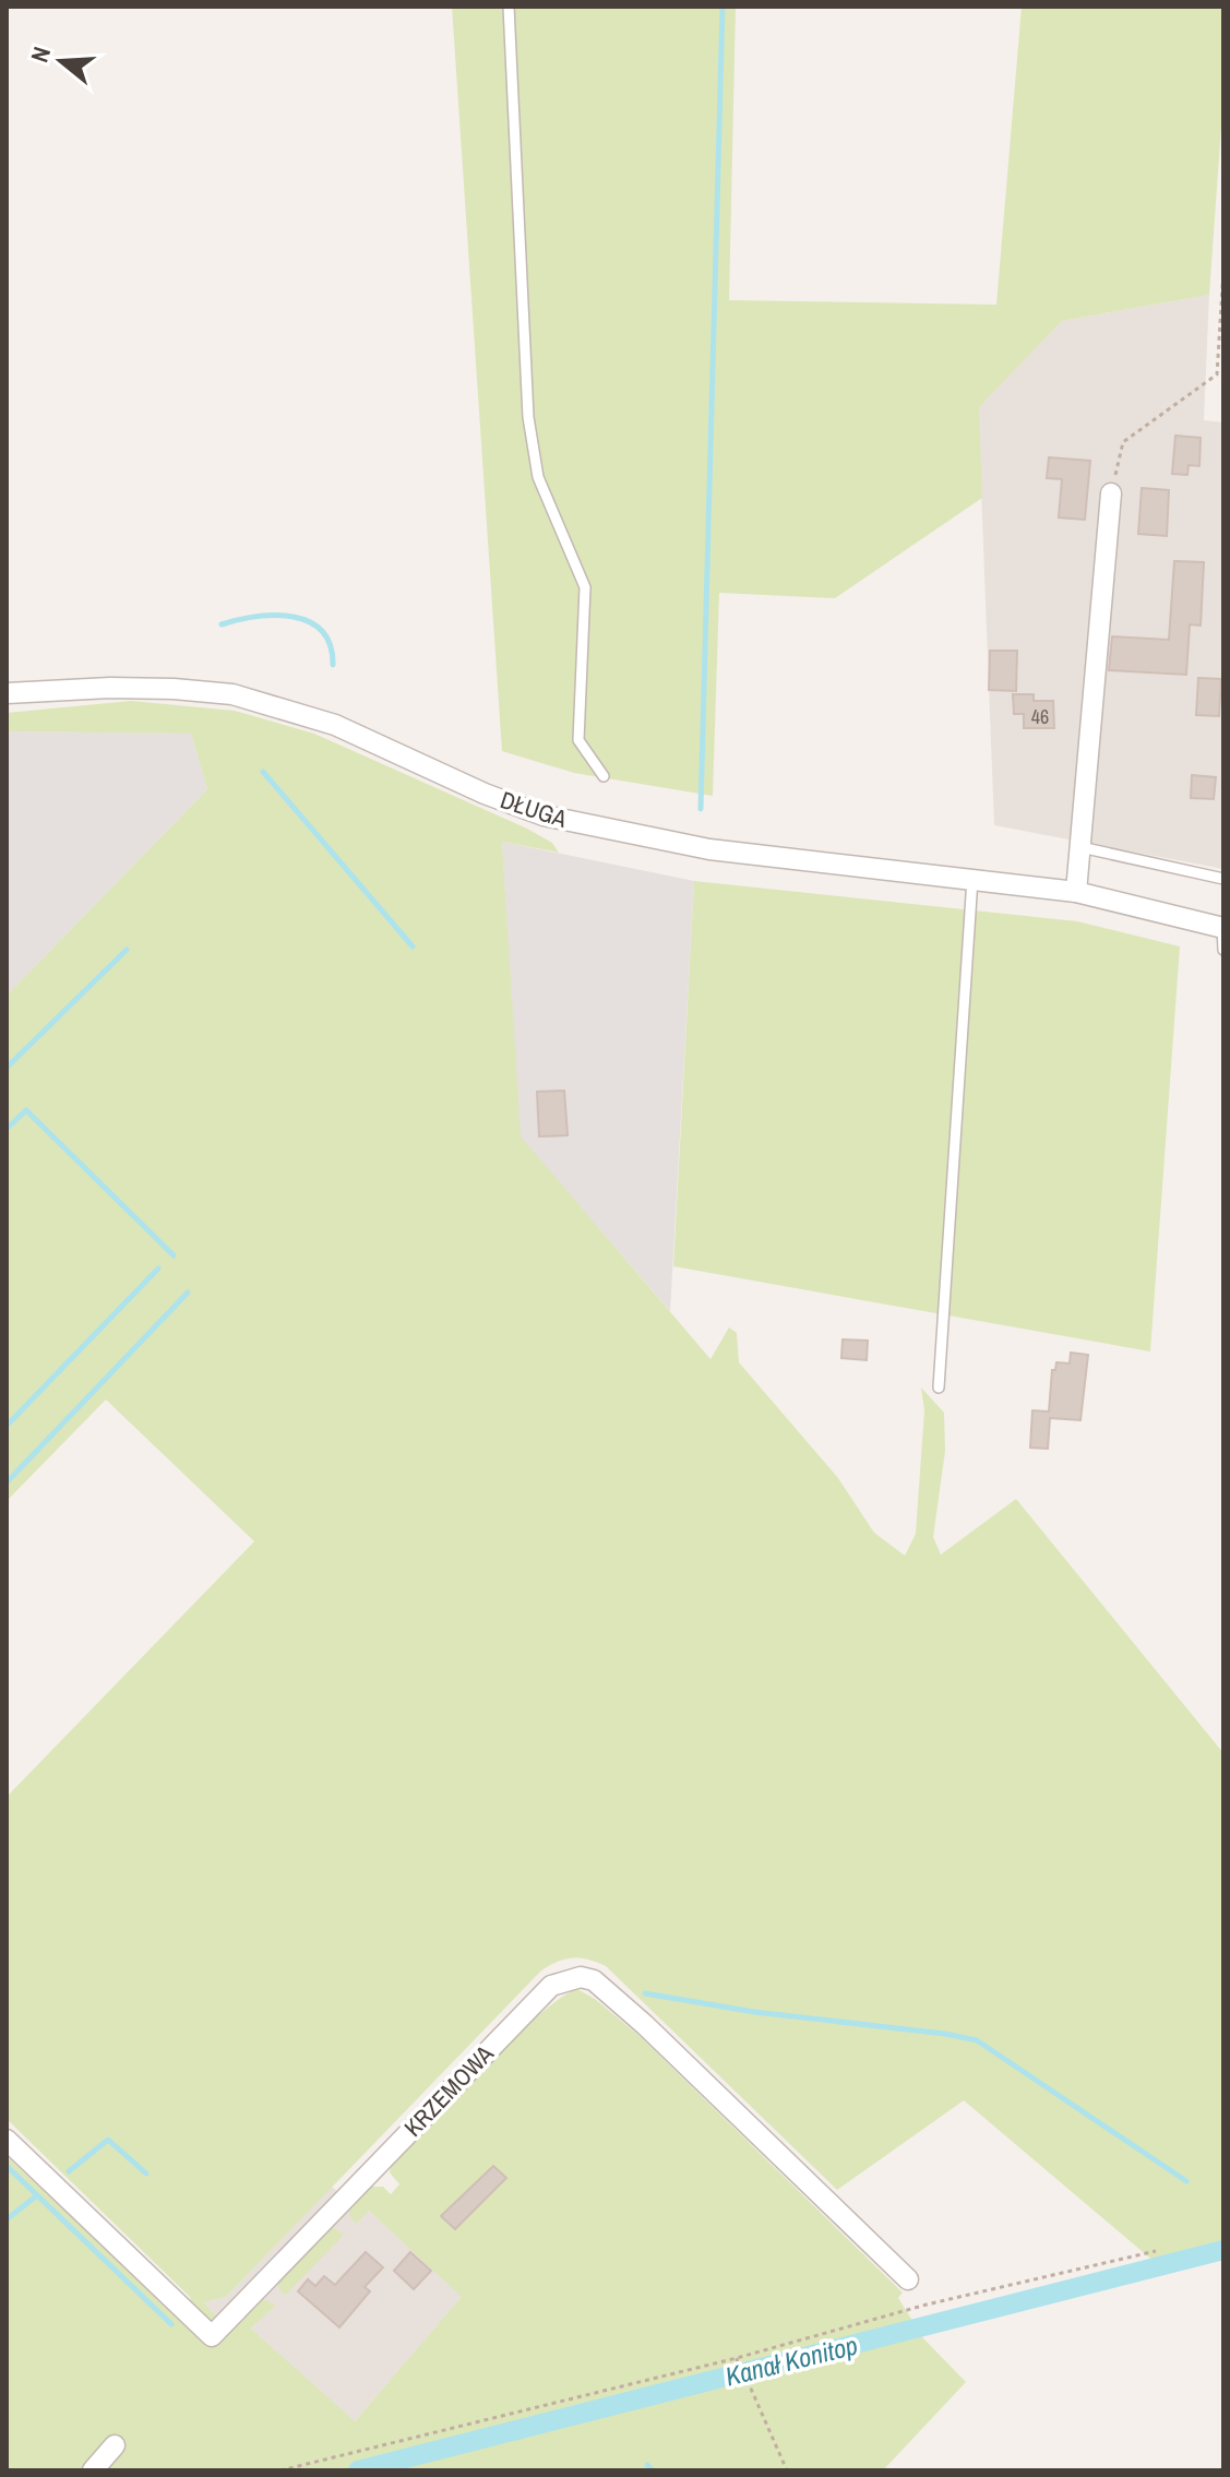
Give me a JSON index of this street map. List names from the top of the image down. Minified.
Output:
{"streets":{"street":["DŁUGA","KRZEMOWA"]},"water":["Kanał Konitop"],"house_numbers":["46"],"north":"left"}
